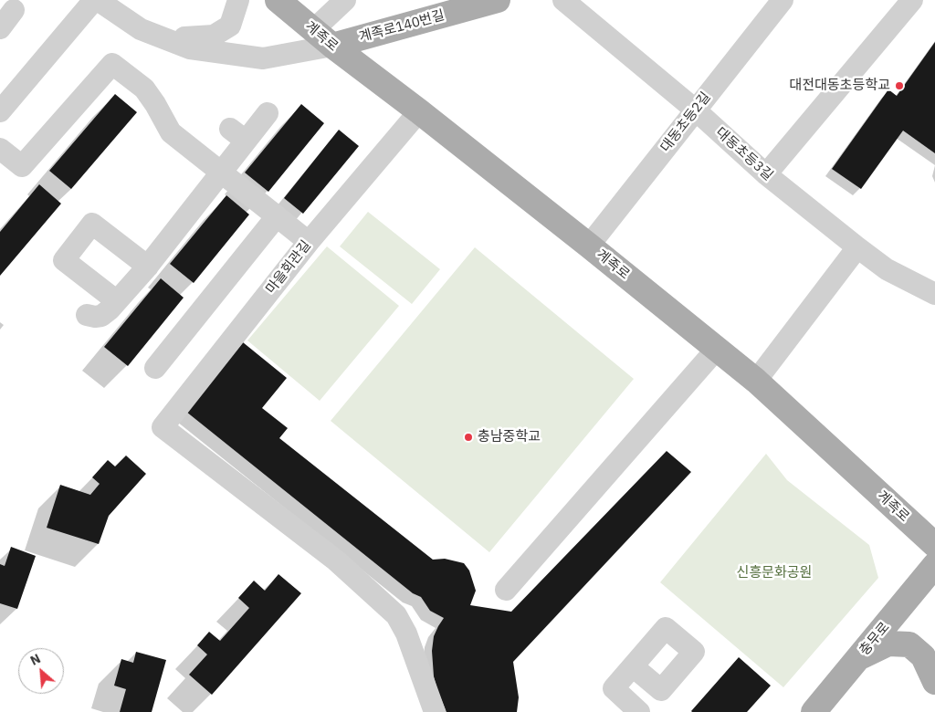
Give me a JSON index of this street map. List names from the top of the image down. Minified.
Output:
{"streets":{"main road":["계족로140번길","계족로","충무로"],"street":["대동초등2길","대동초등3길","마을회관길"]},"crossings":[["계족로140번길","계족로"],["계족로","대동초등2길"],["계족로","마을회관길"],["대동초등2길","대동초등3길"]],"parks":["신흥문화공원"],"places":["대전대동초등학교","충남중학교"],"north":"top left"}
